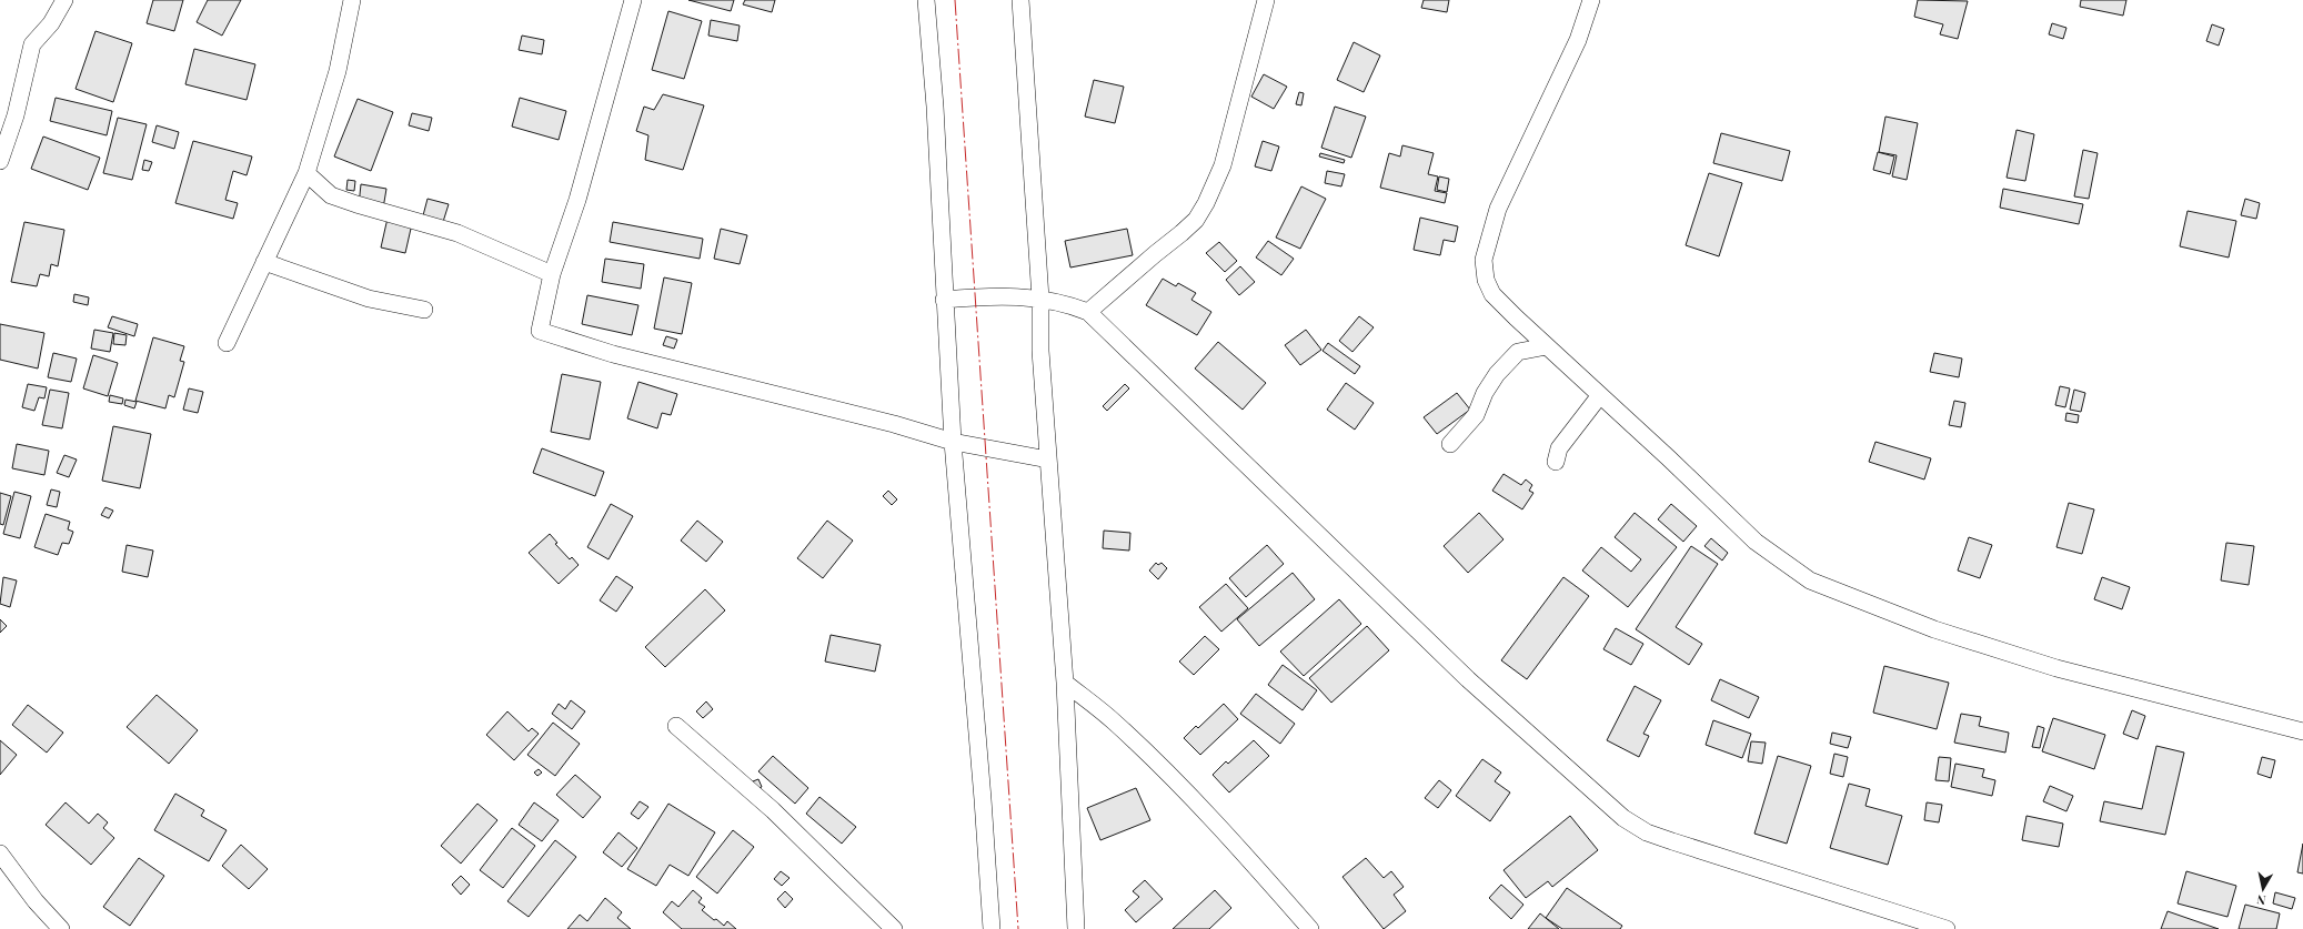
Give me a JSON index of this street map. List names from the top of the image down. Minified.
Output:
{"north":"bottom"}
